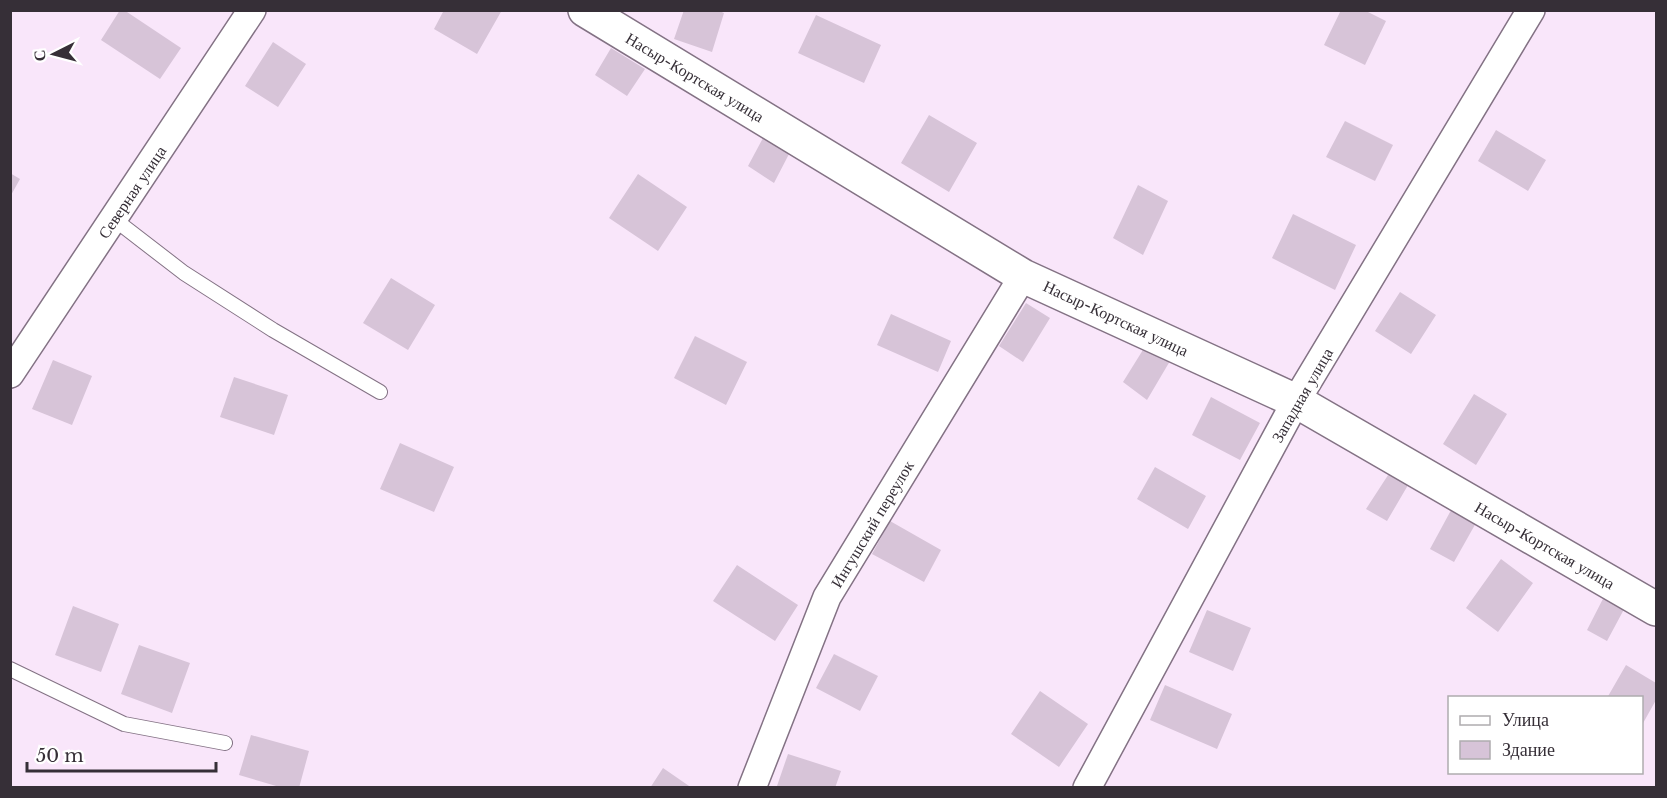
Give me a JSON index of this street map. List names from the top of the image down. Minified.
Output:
{"streets":{"street":["Насыр-Кортская улица","Северная улица","Западная улица","Ингушский переулок"]},"crossings":[["Насыр-Кортская улица","Западная улица"],["Насыр-Кортская улица","Ингушский переулок"]],"legend":["Улица","Здание"],"scale_bar":"50 m","north":"left"}
